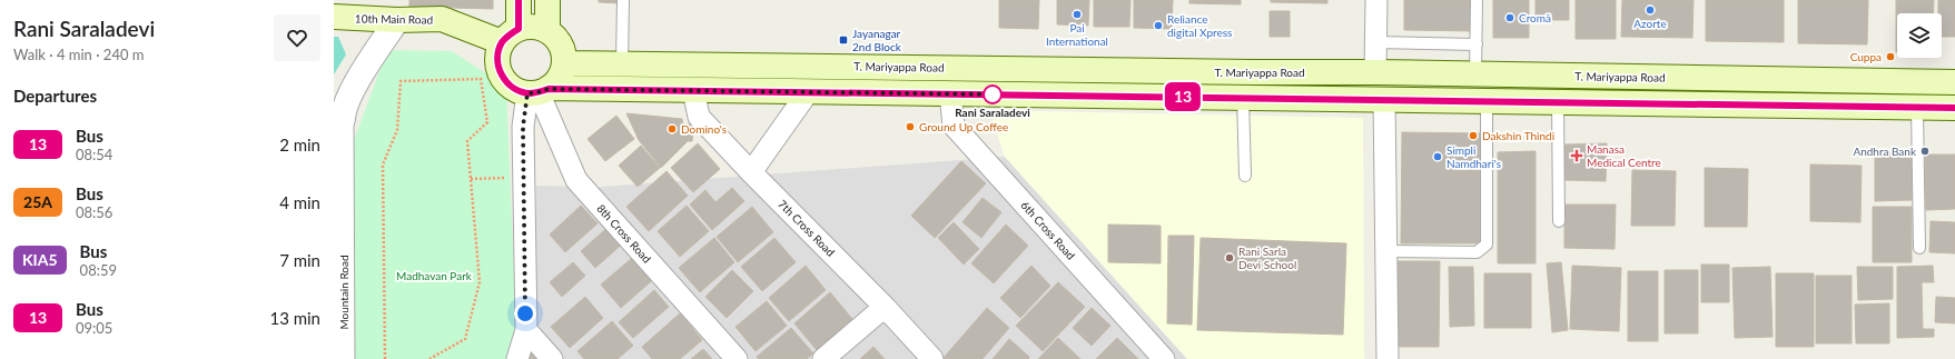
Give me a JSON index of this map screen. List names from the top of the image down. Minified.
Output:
{"streets":{"main road":["10th Main Road","T. Mariyappa Road"],"street":["7th Cross Road","6th Cross Road","8th Cross Road","Mountain Road"]},"crossings":[["10th Main Road","T. Mariyappa Road"],["10th Main Road","8th Cross Road"],["T. Mariyappa Road","8th Cross Road"]],"parks":["Madhavan Park"],"places":{"other":["Azorte","Pai International","Cromā","Reliance digital Xpress","Cuppa","Rani Saraladevi","Ground Up Coffee","Domino's","Dakshin Thindi","Andhra Bank","Simpli Namdhari's","Rani Sarla Devi School"],"transit":["Jayanagar 2nd Block"],"health":["Manasa Medical Centre"]},"lines":["bus line 13"],"page":{"heading":[["Rani Saraladevi","Walk · 4 min · 240 m"],"Departures"],"on_map":"13","list":[{"mark":"13","name":"Bus","note":"08:54","value":"2 min"},{"mark":"25A","name":"Bus","note":"08:56","value":"4 min"},{"mark":"KIA5","name":"Bus","note":"08:59","value":"7 min"},{"mark":"13","name":"Bus","note":"09:05","value":"13 min"}]}}
